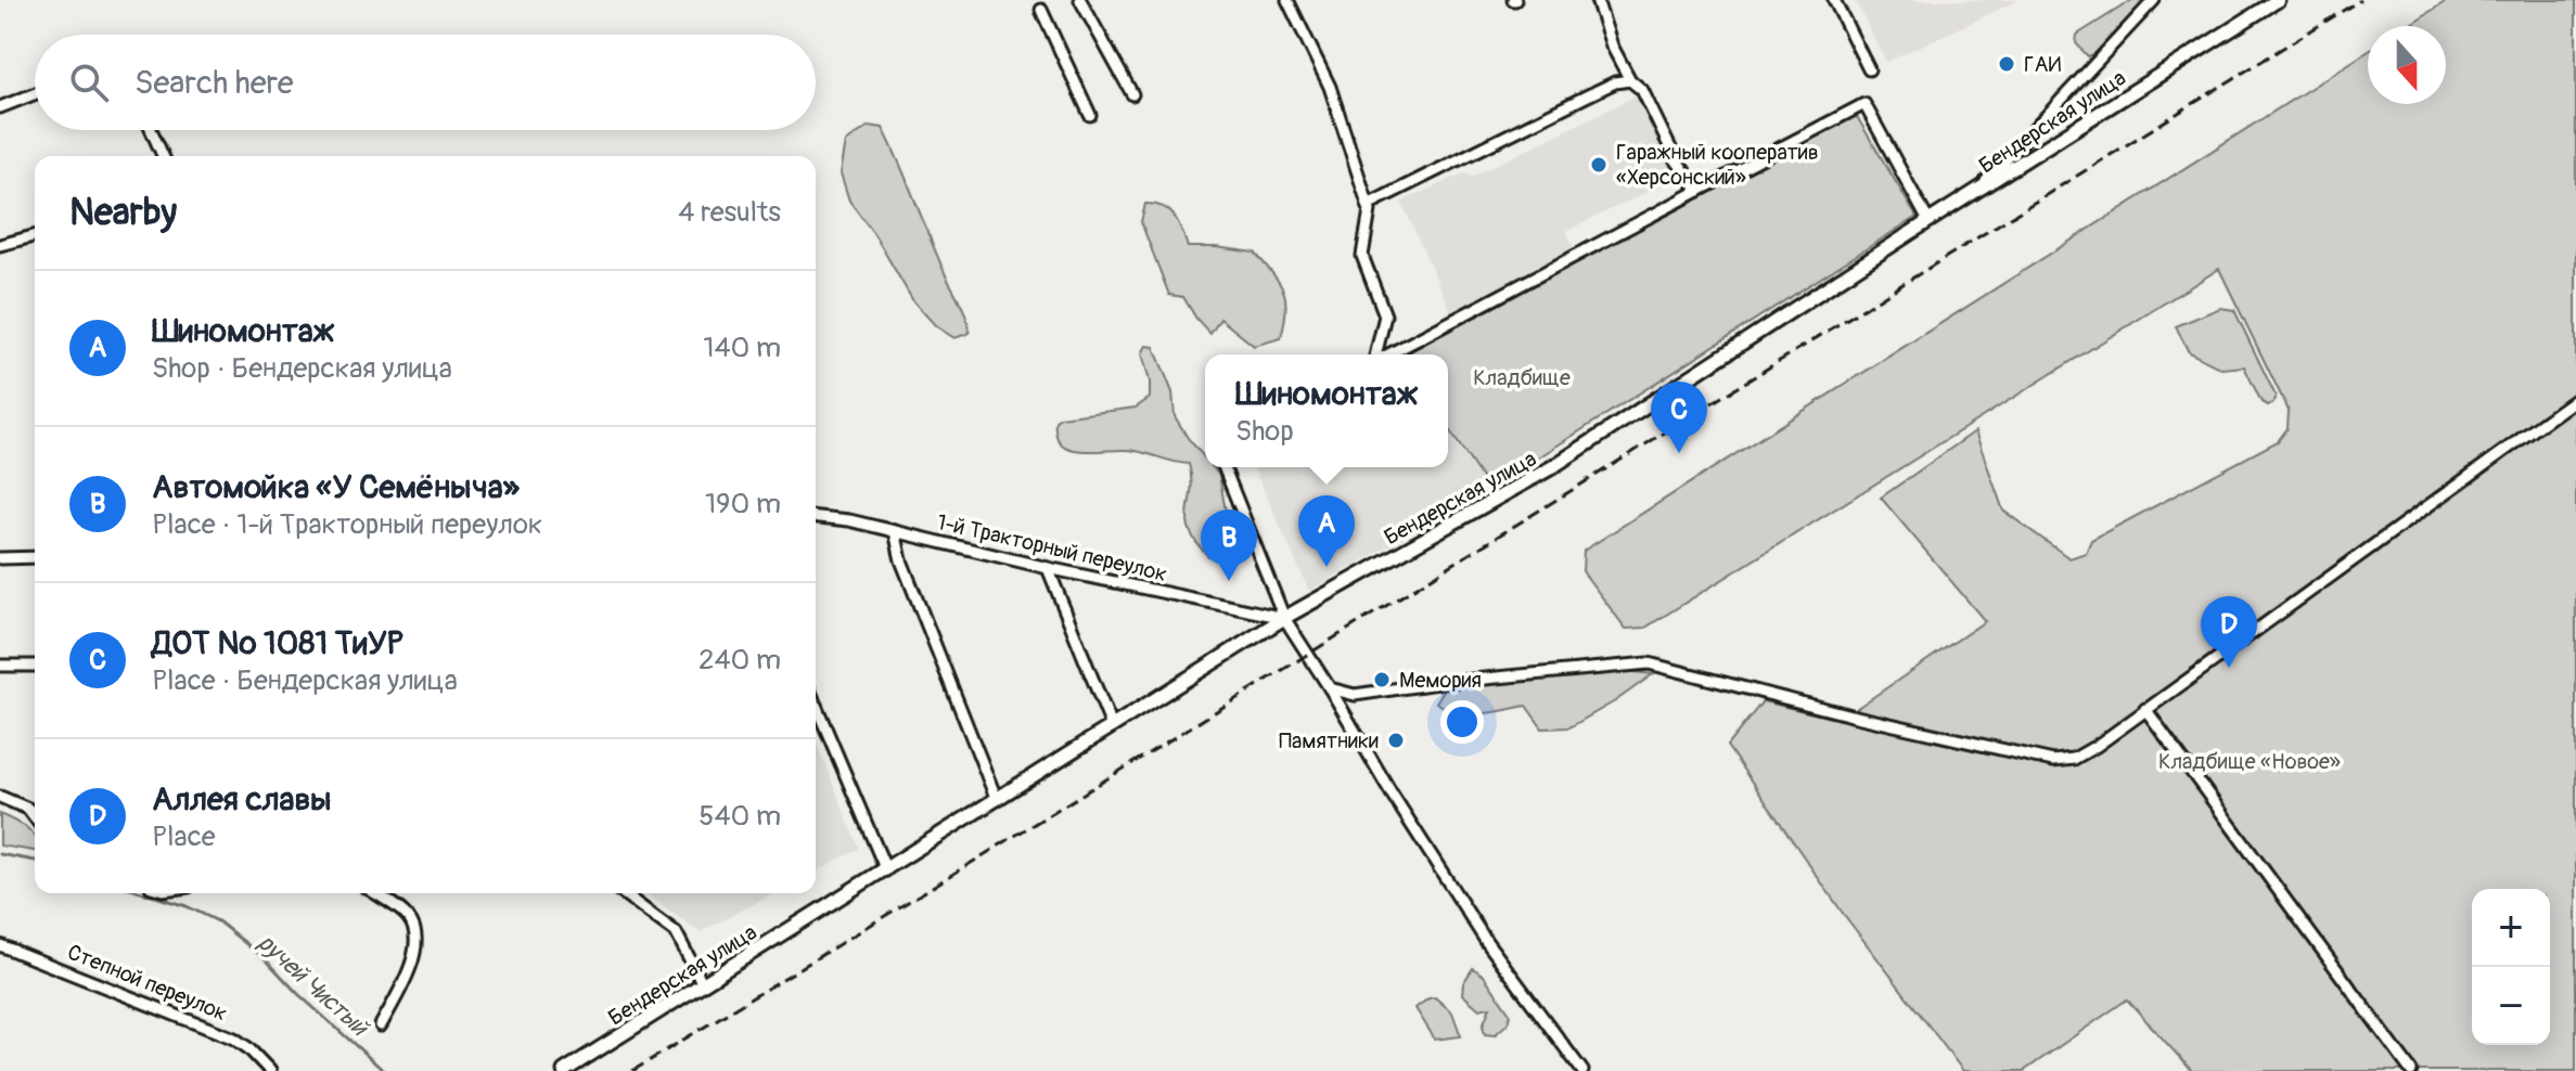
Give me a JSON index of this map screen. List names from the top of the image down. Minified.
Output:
{"streets":{"main road":["Бендерская улица"],"street":["1-й Тракторный переулок","Степной переулок"]},"crossings":[["Бендерская улица","1-й Тракторный переулок"]],"water":["ручей Чистый"],"parks":["Кладбище","Кладбище «Новое»"],"places":["ГАИ","Гаражный кооператив «Херсонский»","Мемория","Памятники"],"north":"bottom","page":{"search":"Search here","heading":["Nearby","4 results"],"list":[{"mark":"A","name":"Шиномонтаж","note":"Shop · Бендерская улица","value":"140 m"},{"mark":"B","name":"Автомойка «У Семёныча»","note":"Place · 1-й Тракторный переулок","value":"190 m"},{"mark":"C","name":"ДОТ № 1081 ТиУР","note":"Place · Бендерская улица","value":"240 m"},{"mark":"D","name":"Аллея славы","note":"Place","value":"540 m"}],"popup":["Шиномонтаж","Shop"],"pins":["C","A","B","D"],"map_buttons":["+","−"]}}
